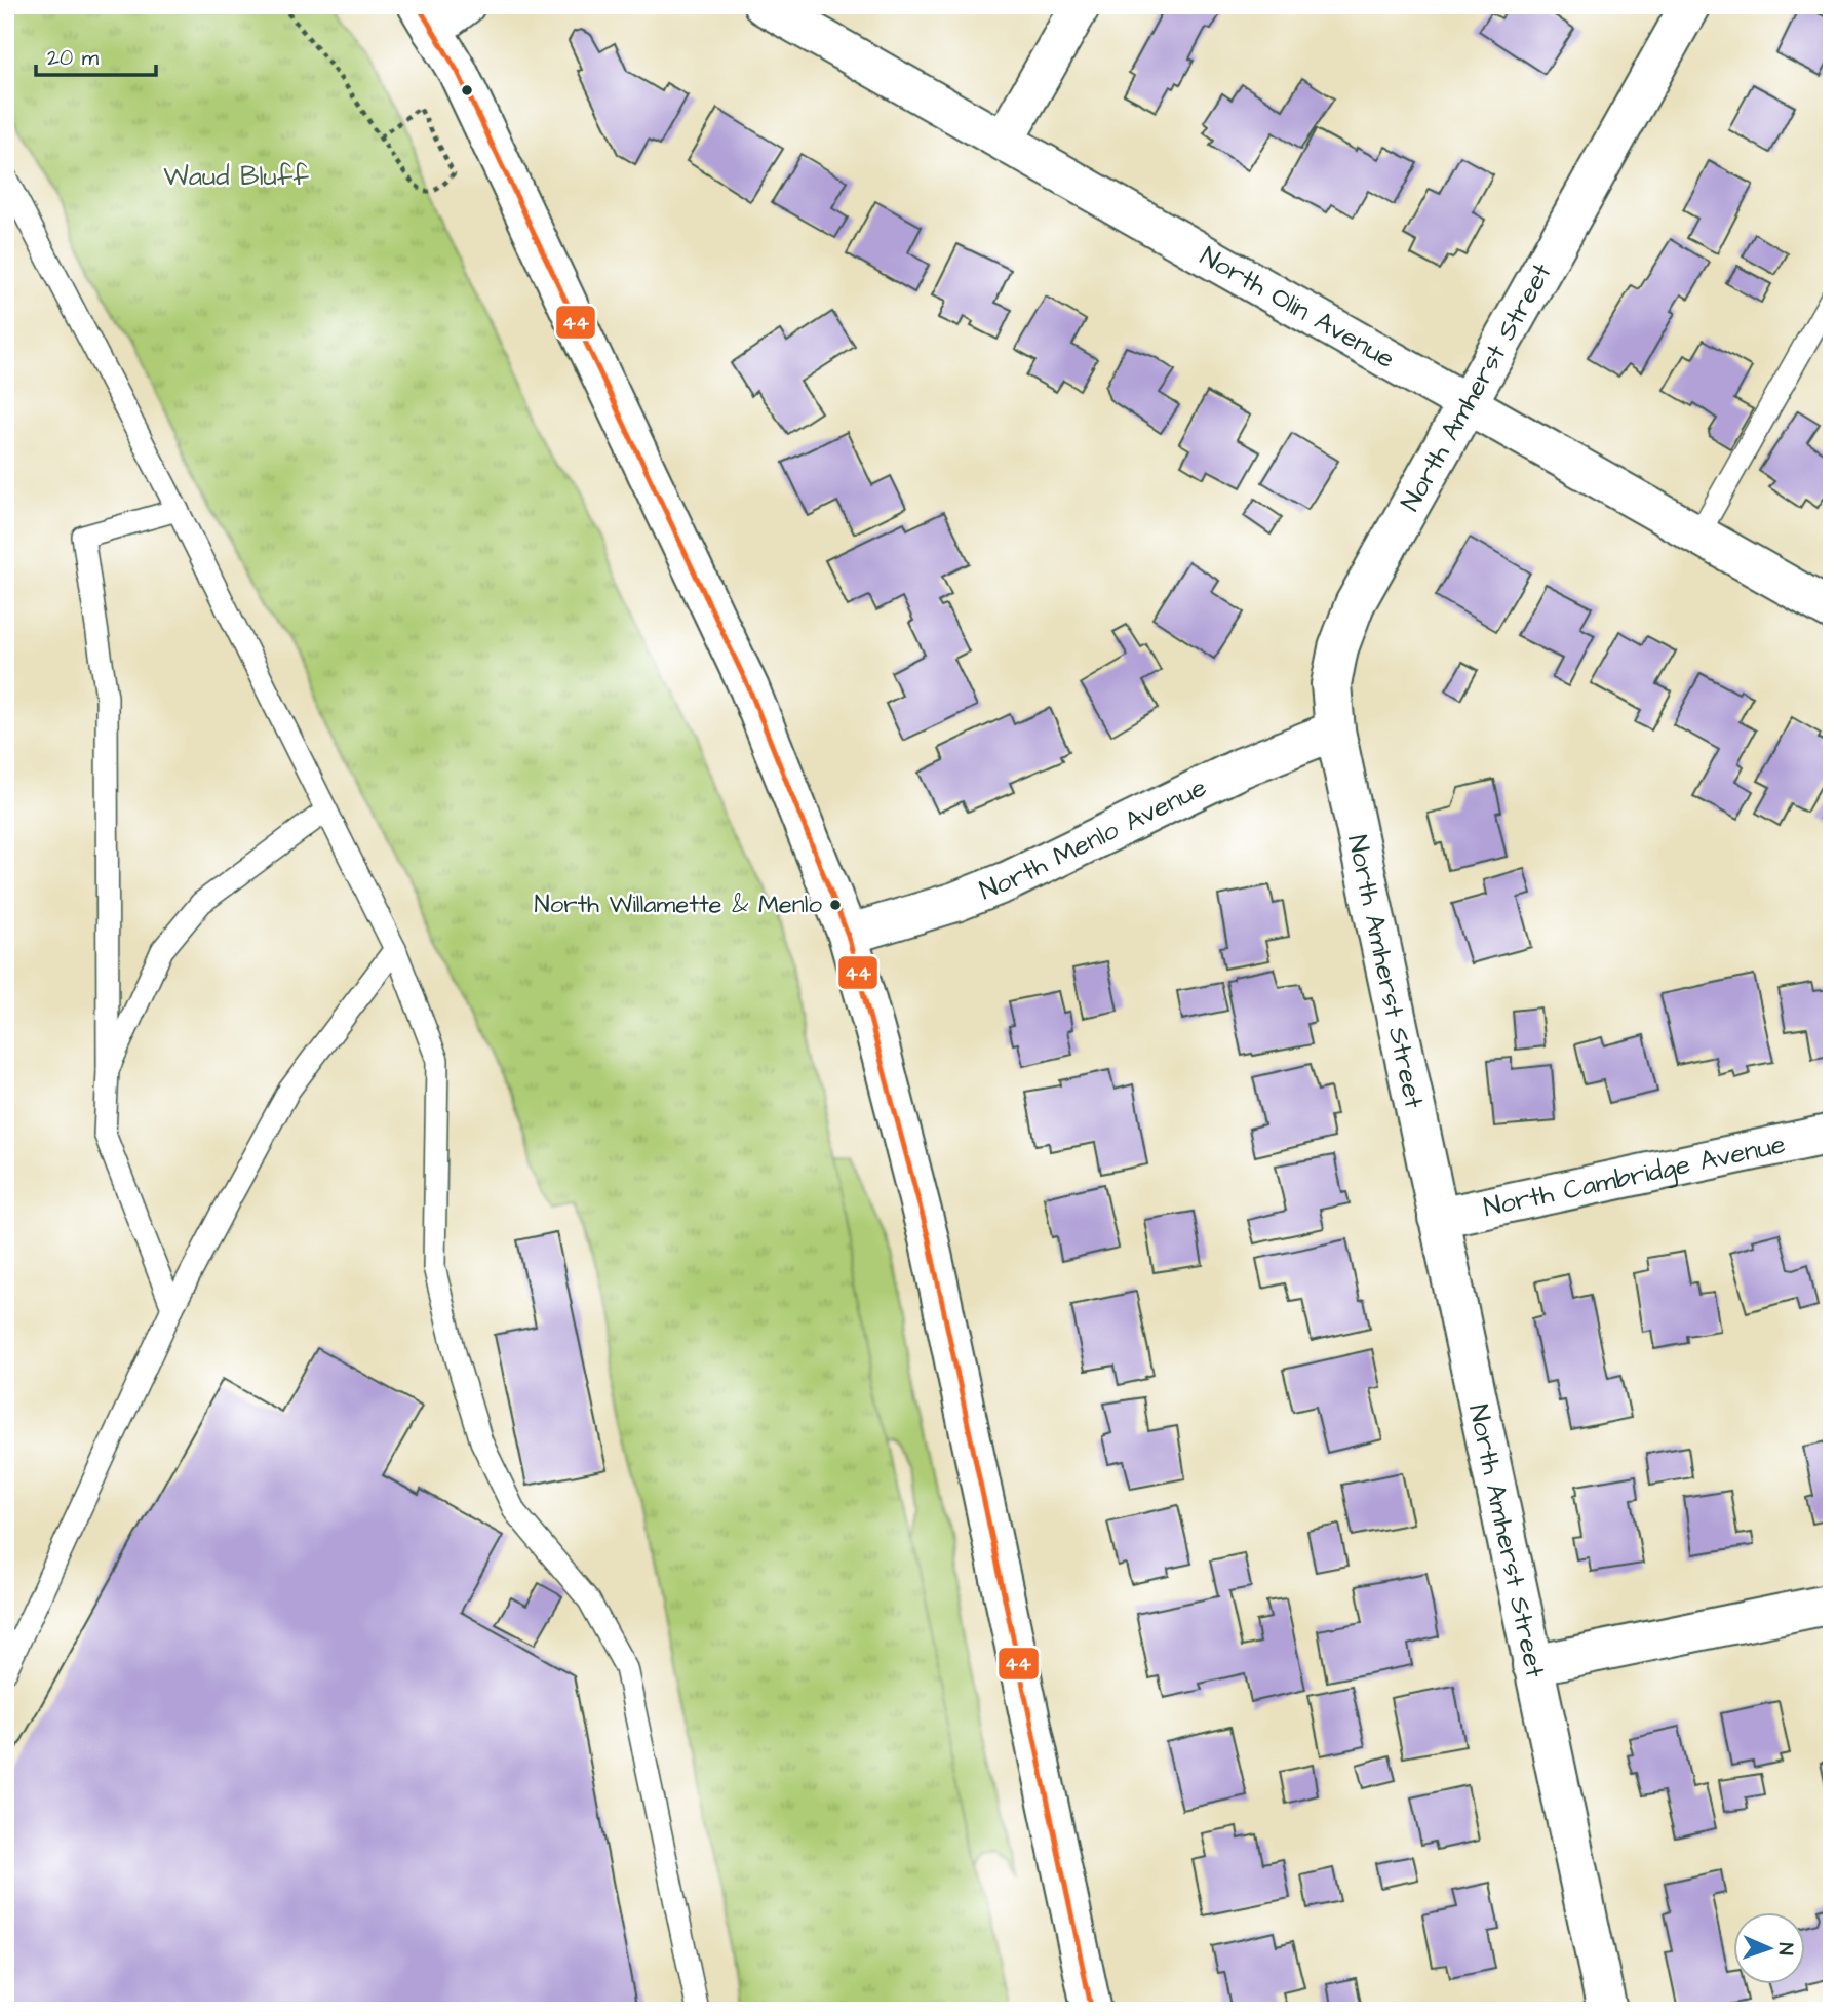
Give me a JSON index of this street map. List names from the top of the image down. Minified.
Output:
{"streets":{"street":["North Olin Avenue","North Amherst Street","North Menlo Avenue","North Cambridge Avenue"]},"crossings":[["North Olin Avenue","North Amherst Street"],["North Amherst Street","North Menlo Avenue"],["North Amherst Street","North Cambridge Avenue"]],"parks":["Waud Bluff"],"places":["North Willamette & Menlo"],"lines":["transit line 44"],"scale_bar":"20 m","north":"right"}
